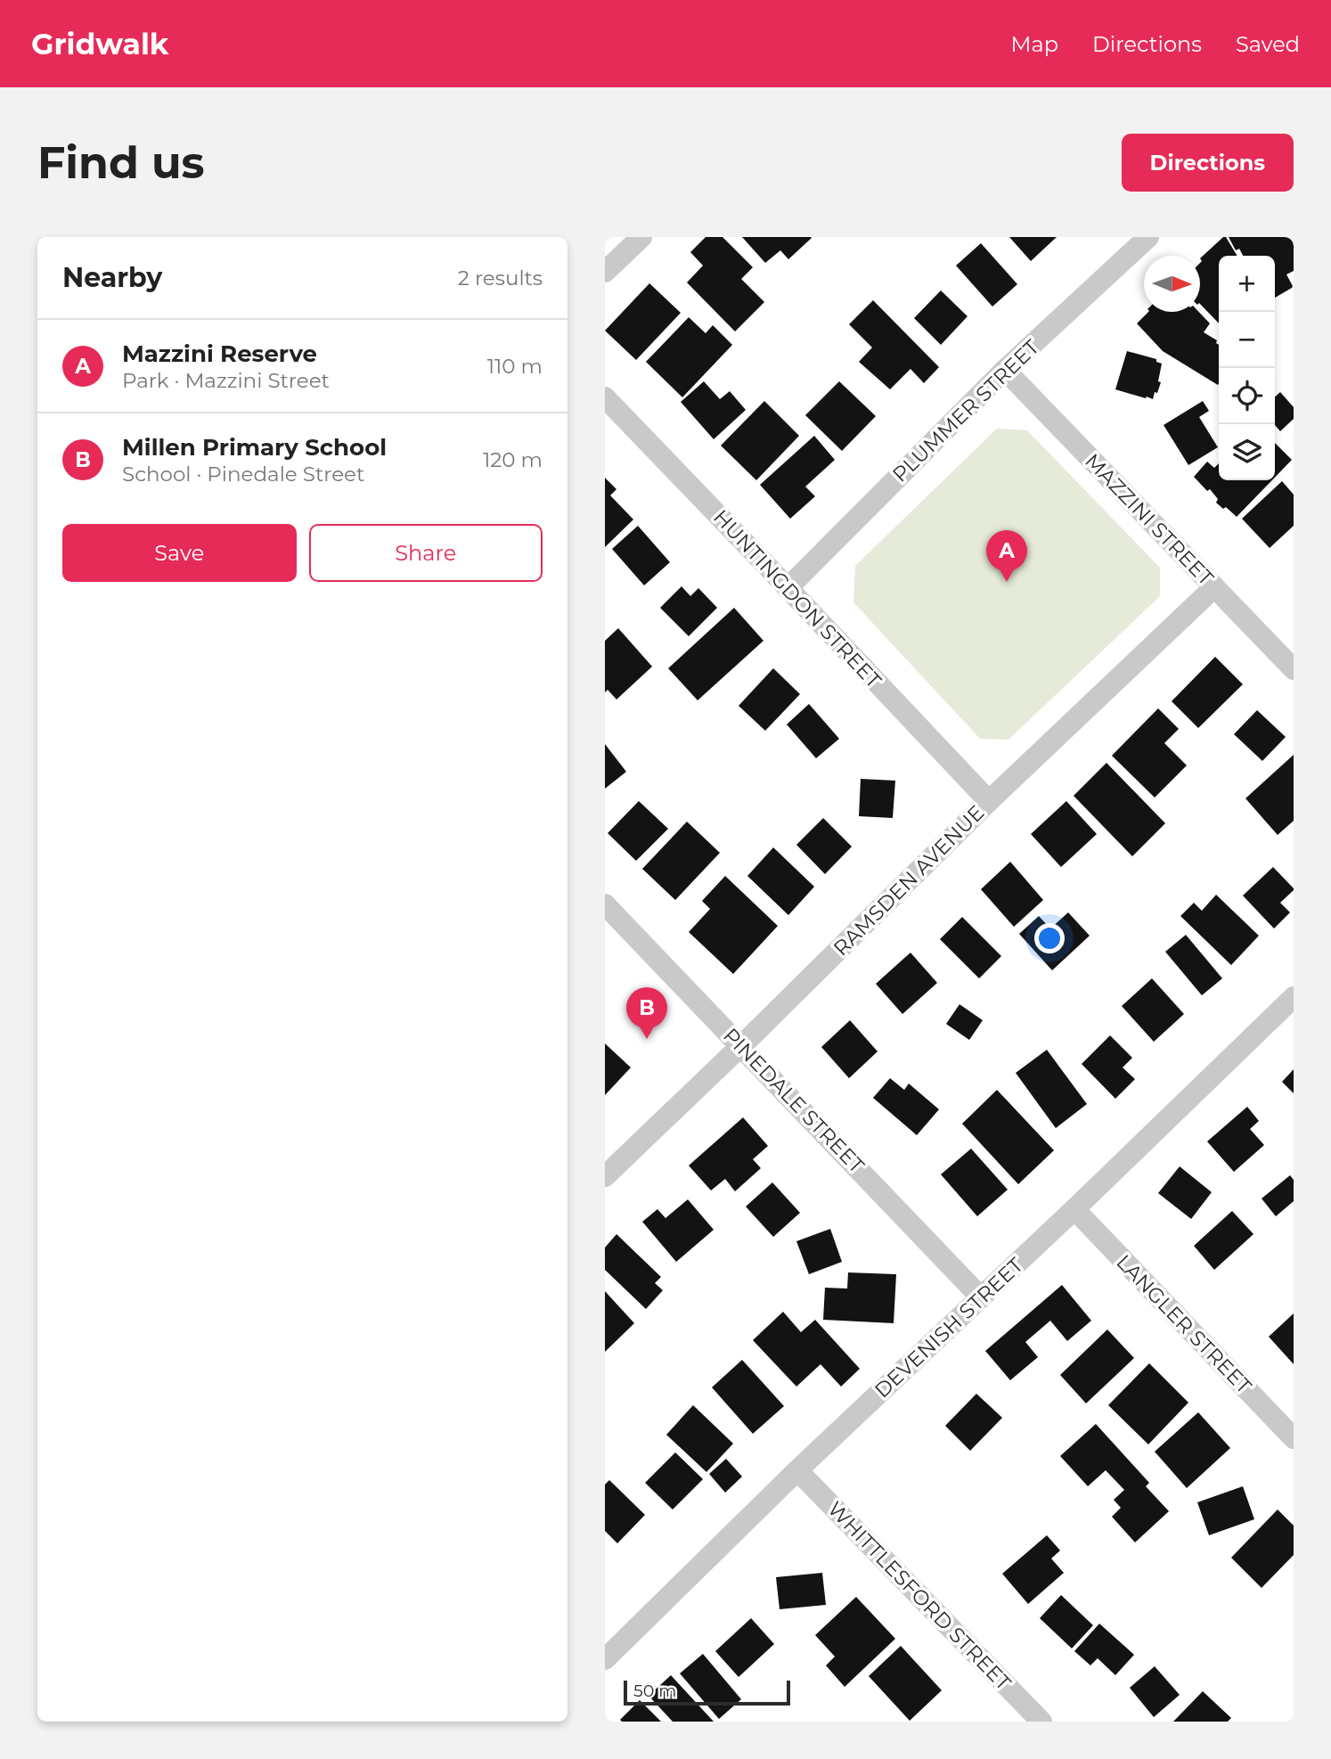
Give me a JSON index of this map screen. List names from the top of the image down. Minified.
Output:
{"streets":{"street":["PLUMMER STREET","MAZZINI STREET","HUNTINGDON STREET","RAMSDEN AVENUE","PINEDALE STREET","LANGLER STREET","DEVENISH STREET","WHITTLESFORD STREET"]},"crossings":[["PLUMMER STREET","MAZZINI STREET"],["PLUMMER STREET","HUNTINGDON STREET"],["MAZZINI STREET","RAMSDEN AVENUE"],["HUNTINGDON STREET","RAMSDEN AVENUE"],["RAMSDEN AVENUE","PINEDALE STREET"],["PINEDALE STREET","DEVENISH STREET"],["LANGLER STREET","DEVENISH STREET"],["DEVENISH STREET","WHITTLESFORD STREET"]],"scale_bar":"50 m","north":"right","page":{"header":"Gridwalk","nav":["Map","Directions","Saved"],"buttons":["Directions",["Save","Share"]],"title":"Find us","heading":["Nearby","2 results"],"map_buttons":["+","−"],"list":[{"mark":"A","name":"Mazzini Reserve","note":"Park · Mazzini Street","value":"110 m"},{"mark":"B","name":"Millen Primary School","note":"School · Pinedale Street","value":"120 m"}],"pins":["A","B"],"scale":"50 m"}}
